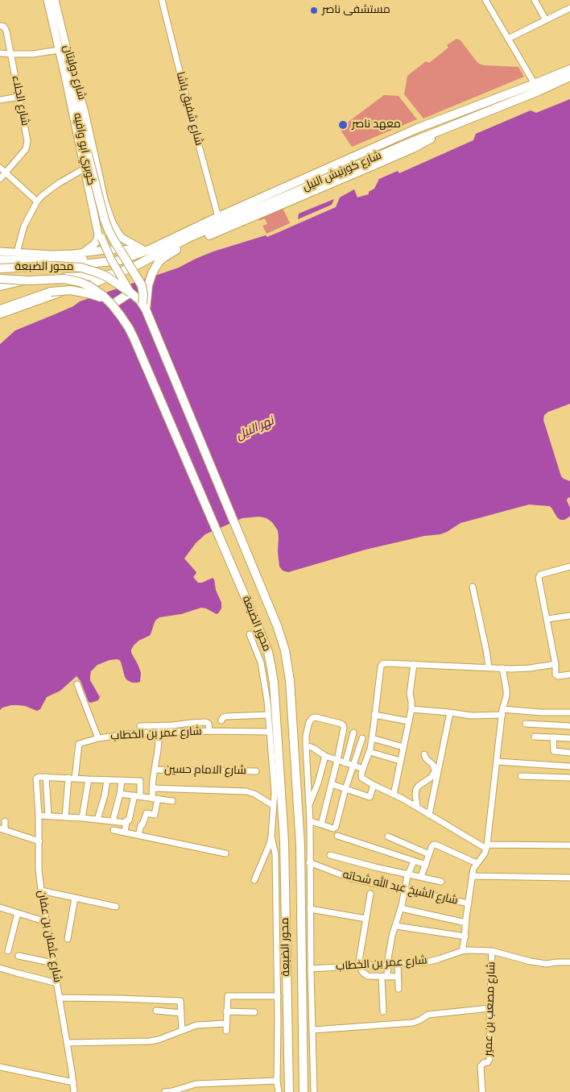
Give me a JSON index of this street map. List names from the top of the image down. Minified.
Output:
{"streets":{"highway":["شارع كورنيش النيل","محور الضبعة"],"main road":["شارع دوليتان","كوبري ابو وافيه"],"street":["شارع الجلاء","شارع شفيق باشا","شارع عمر بن الخطاب","شارع الامام حسين","شارع الشيخ عبد الله شحاته","شارع عثمان بن عفان","شارع مصعب بن عمير"]},"crossings":[["شارع دوليتان","شارع كورنيش النيل"],["شارع شفيق باشا","شارع كورنيش النيل"],["كوبري ابو وافيه","محور الضبعة"],["شارع عمر بن الخطاب","شارع مصعب بن عمير"]],"water":["نهر النيل"],"places":["مستشفى ناصر","معهد ناصر"]}
